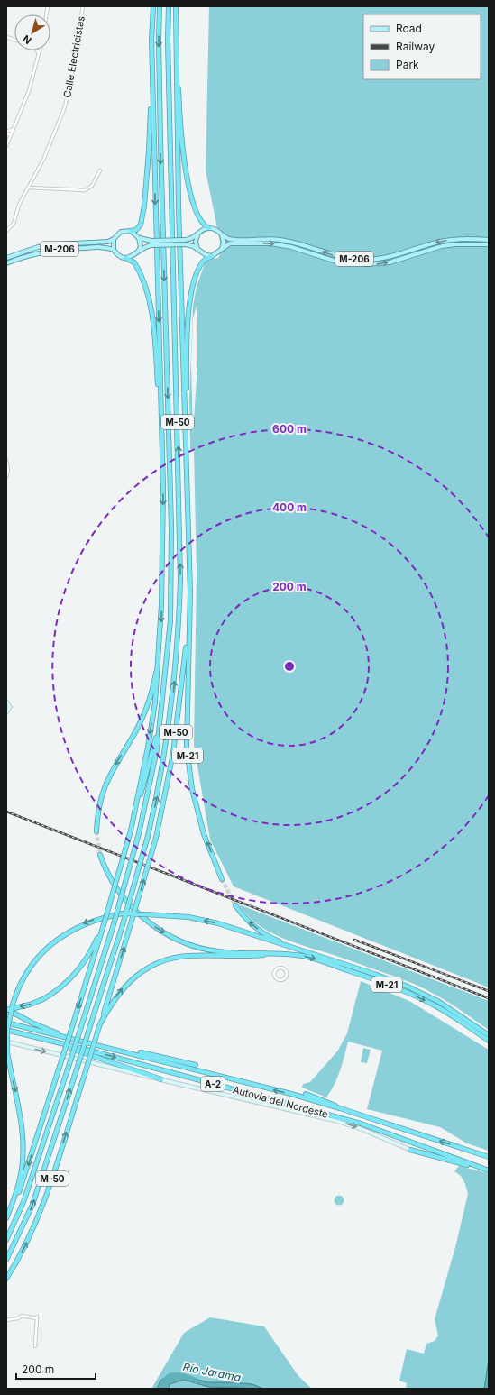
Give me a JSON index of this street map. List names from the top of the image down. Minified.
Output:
{"streets":{"highway":["M-50","M-21","A-2","Autovía del Nordeste"],"main road":["M-206"],"street":["Calle Electricistas"]},"crossings":[["M-50","M-21"]],"water":["Río Jarama"],"legend":["Road","Railway","Park"],"scale_bar":"200 m","north":"bottom left","rings":["600 m","400 m","200 m"]}
